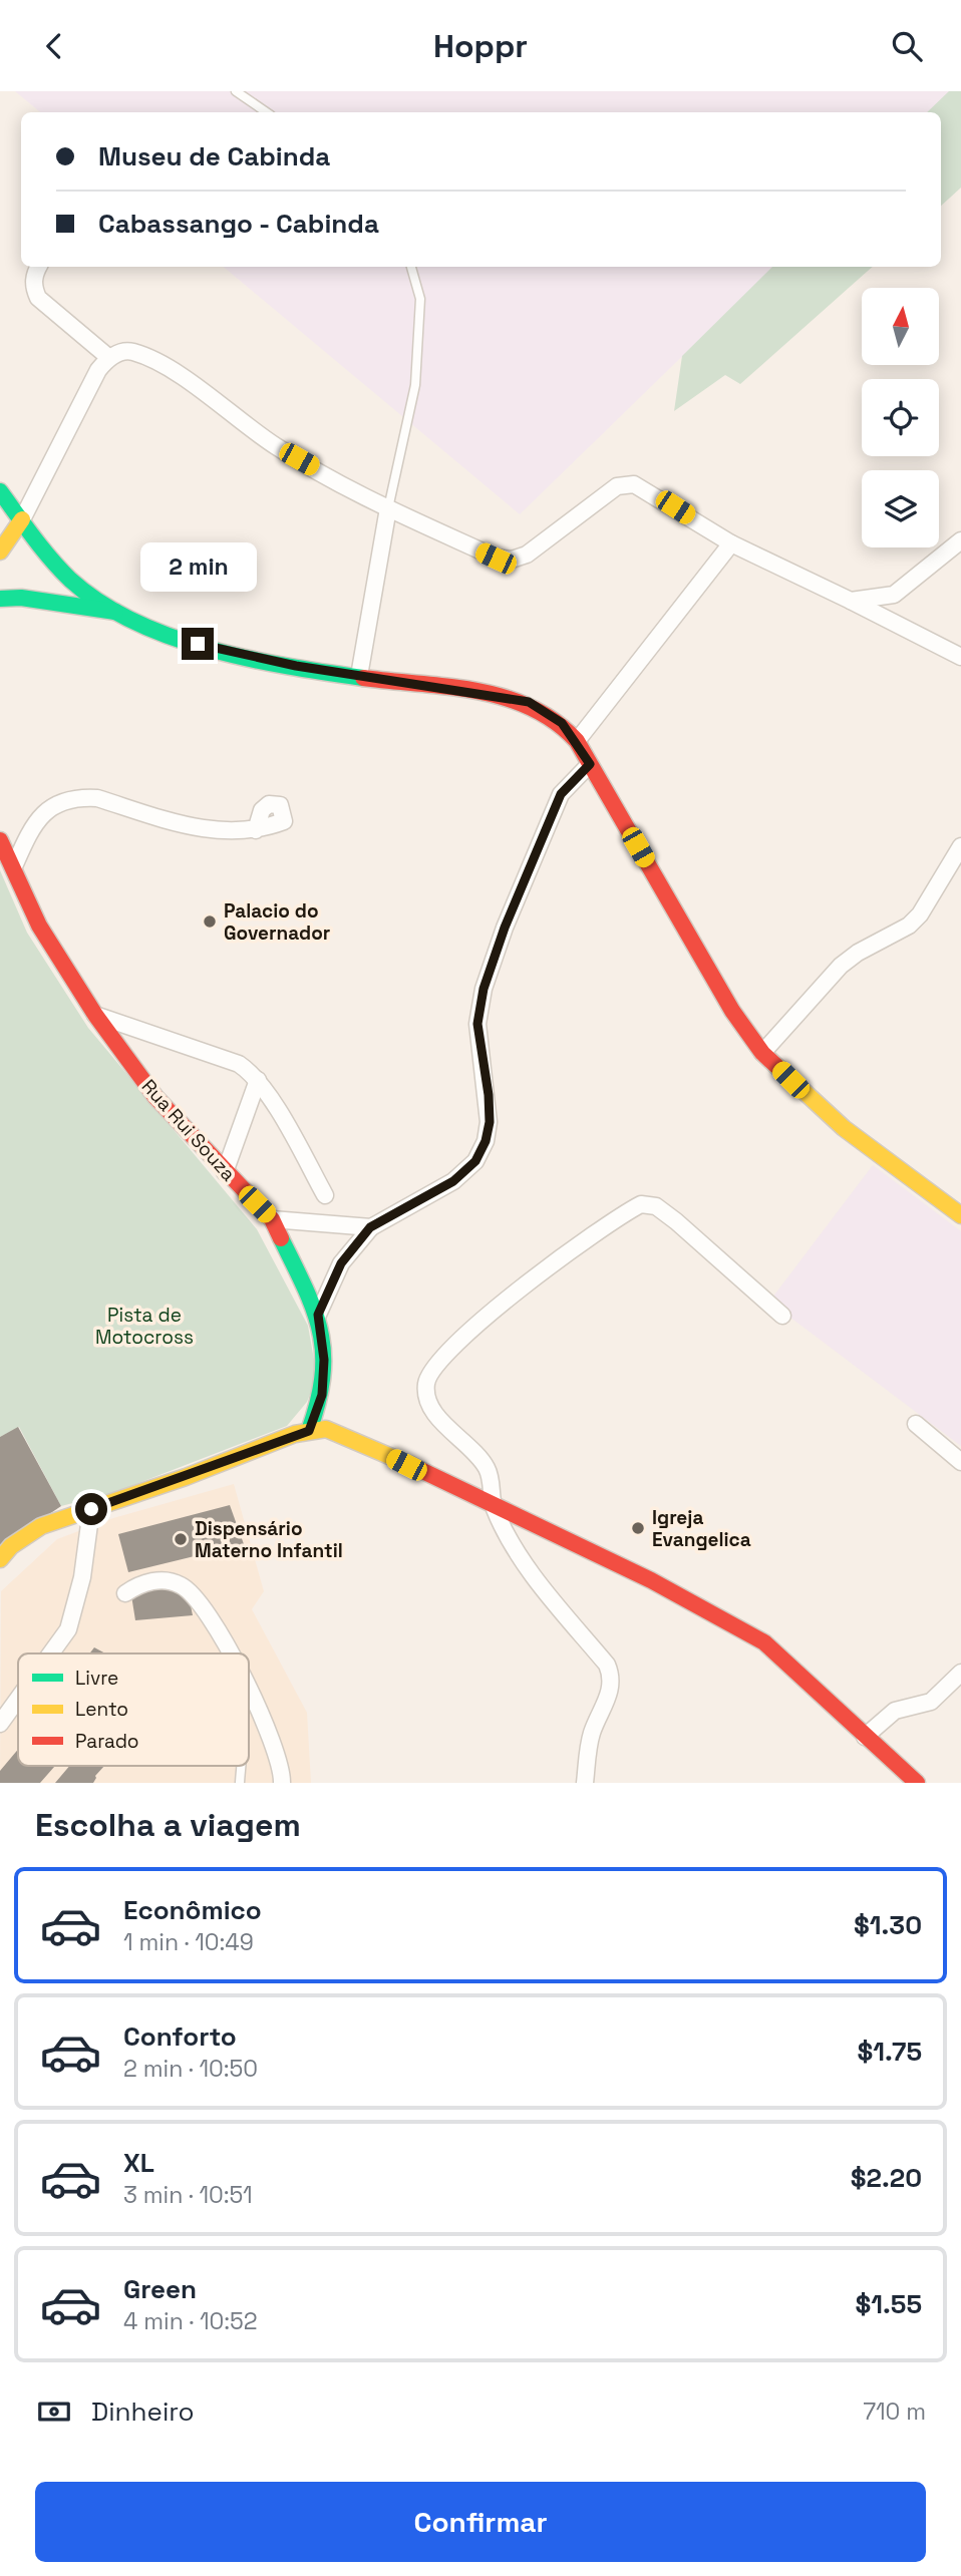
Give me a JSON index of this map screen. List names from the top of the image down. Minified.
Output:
{"streets":{"main road":["Rua Rui Souza"]},"parks":["Pista de Motocross"],"places":["Palacio do Governador","Igreja Evangelica","Dispensário Materno Infantil"],"legend":["Livre","Lento","Parado"],"north":"top","page":{"header":"Hoppr","banner":["Museu de Cabinda","Cabassango - Cabinda"],"bubble":"2 min","heading":"Escolha a viagem","list":[{"name":"Econômico","note":"1 min · 10:49","value":"$1.30"},{"name":"Conforto","note":"2 min · 10:50","value":"$1.75"},{"name":"XL","note":"3 min · 10:51","value":"$2.20"},{"name":"Green","note":"4 min · 10:52","value":"$1.55"}],"pay":["Dinheiro","710 m"],"buttons":"Confirmar"}}
